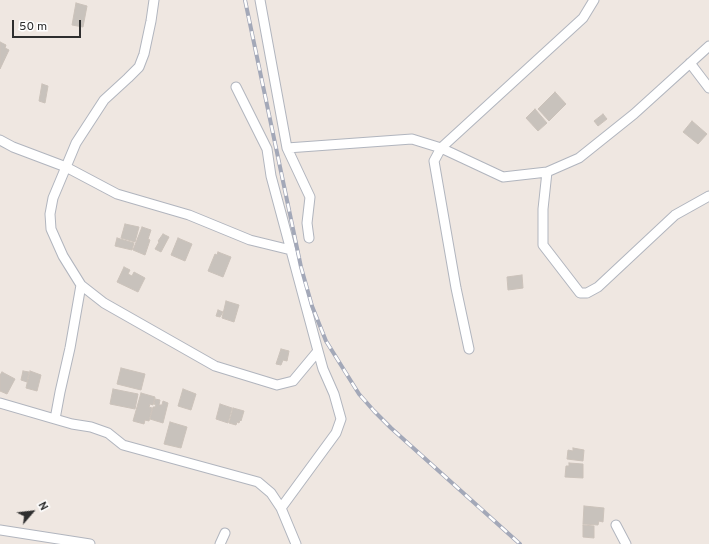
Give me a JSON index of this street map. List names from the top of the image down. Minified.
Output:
{"scale_bar":"50 m","north":"top right"}
